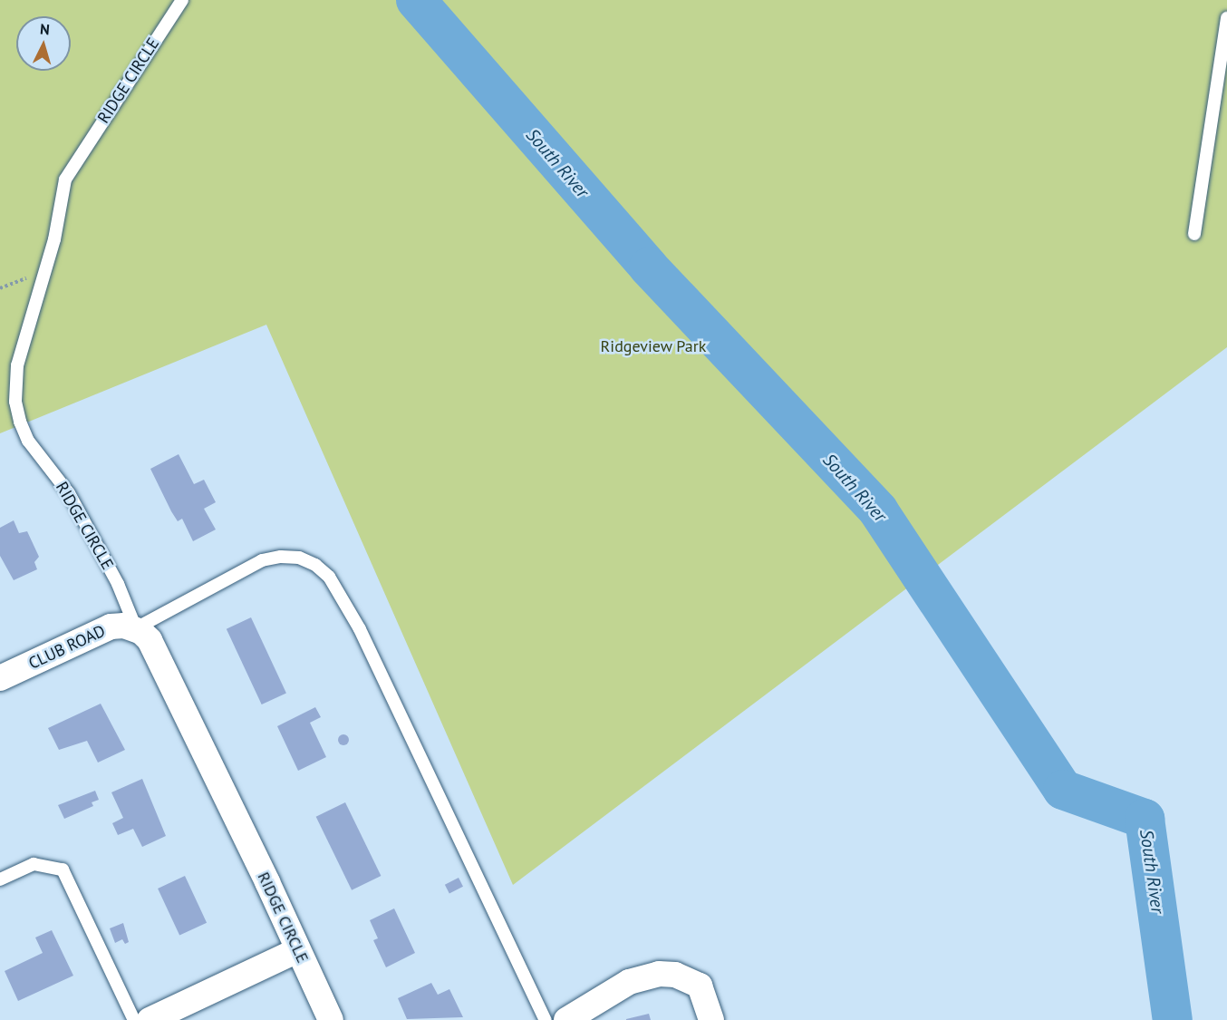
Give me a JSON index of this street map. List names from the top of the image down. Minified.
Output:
{"streets":{"street":["RIDGE CIRCLE","CLUB ROAD"]},"crossings":[["RIDGE CIRCLE","CLUB ROAD"]],"water":["South River"],"parks":["Ridgeview Park"],"north":"top"}
